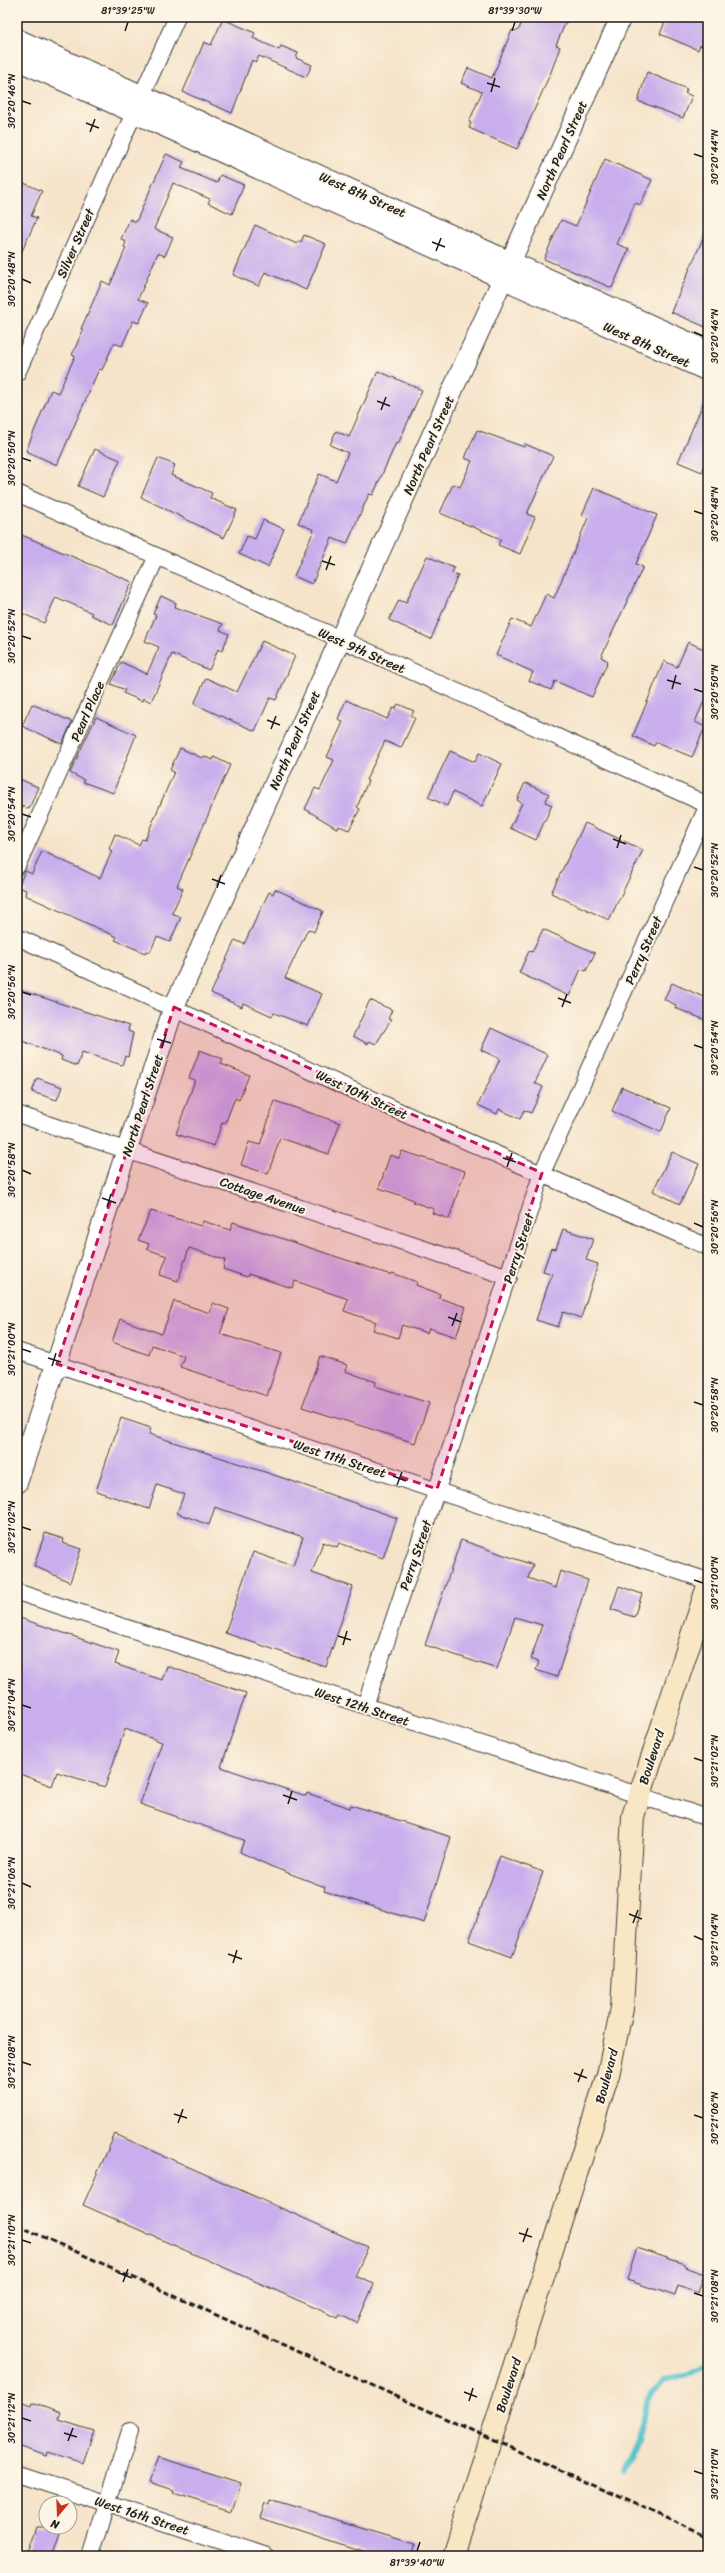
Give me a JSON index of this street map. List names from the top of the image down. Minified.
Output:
{"streets":{"main road":["Boulevard"],"street":["North Pearl Street","West 8th Street","Silver Street","West 9th Street","Pearl Place","Perry Street","West 10th Street","Cottage Avenue","West 11th Street","West 12th Street","West 16th Street"]},"crossings":[["North Pearl Street","West 8th Street"],["North Pearl Street","West 9th Street"],["North Pearl Street","West 10th Street"],["North Pearl Street","Cottage Avenue"],["North Pearl Street","West 11th Street"],["West 8th Street","Silver Street"],["West 9th Street","Pearl Place"],["West 9th Street","Perry Street"],["Perry Street","West 10th Street"],["Perry Street","Cottage Avenue"],["Perry Street","West 11th Street"],["Perry Street","West 12th Street"],["West 12th Street","Boulevard"]],"north":"bottom","coordinates":["81°39'25\"W","81°39'30\"W","30°20'46\"N","30°20'44\"N","30°20'48\"N","30°20'50\"N","30°20'52\"N","30°20'54\"N","30°20'56\"N","30°20'58\"N","30°21'00\"N","30°21'02\"N","30°21'04\"N","30°21'06\"N","30°21'08\"N","30°21'10\"N","30°21'12\"N","81°39'40\"W"]}
